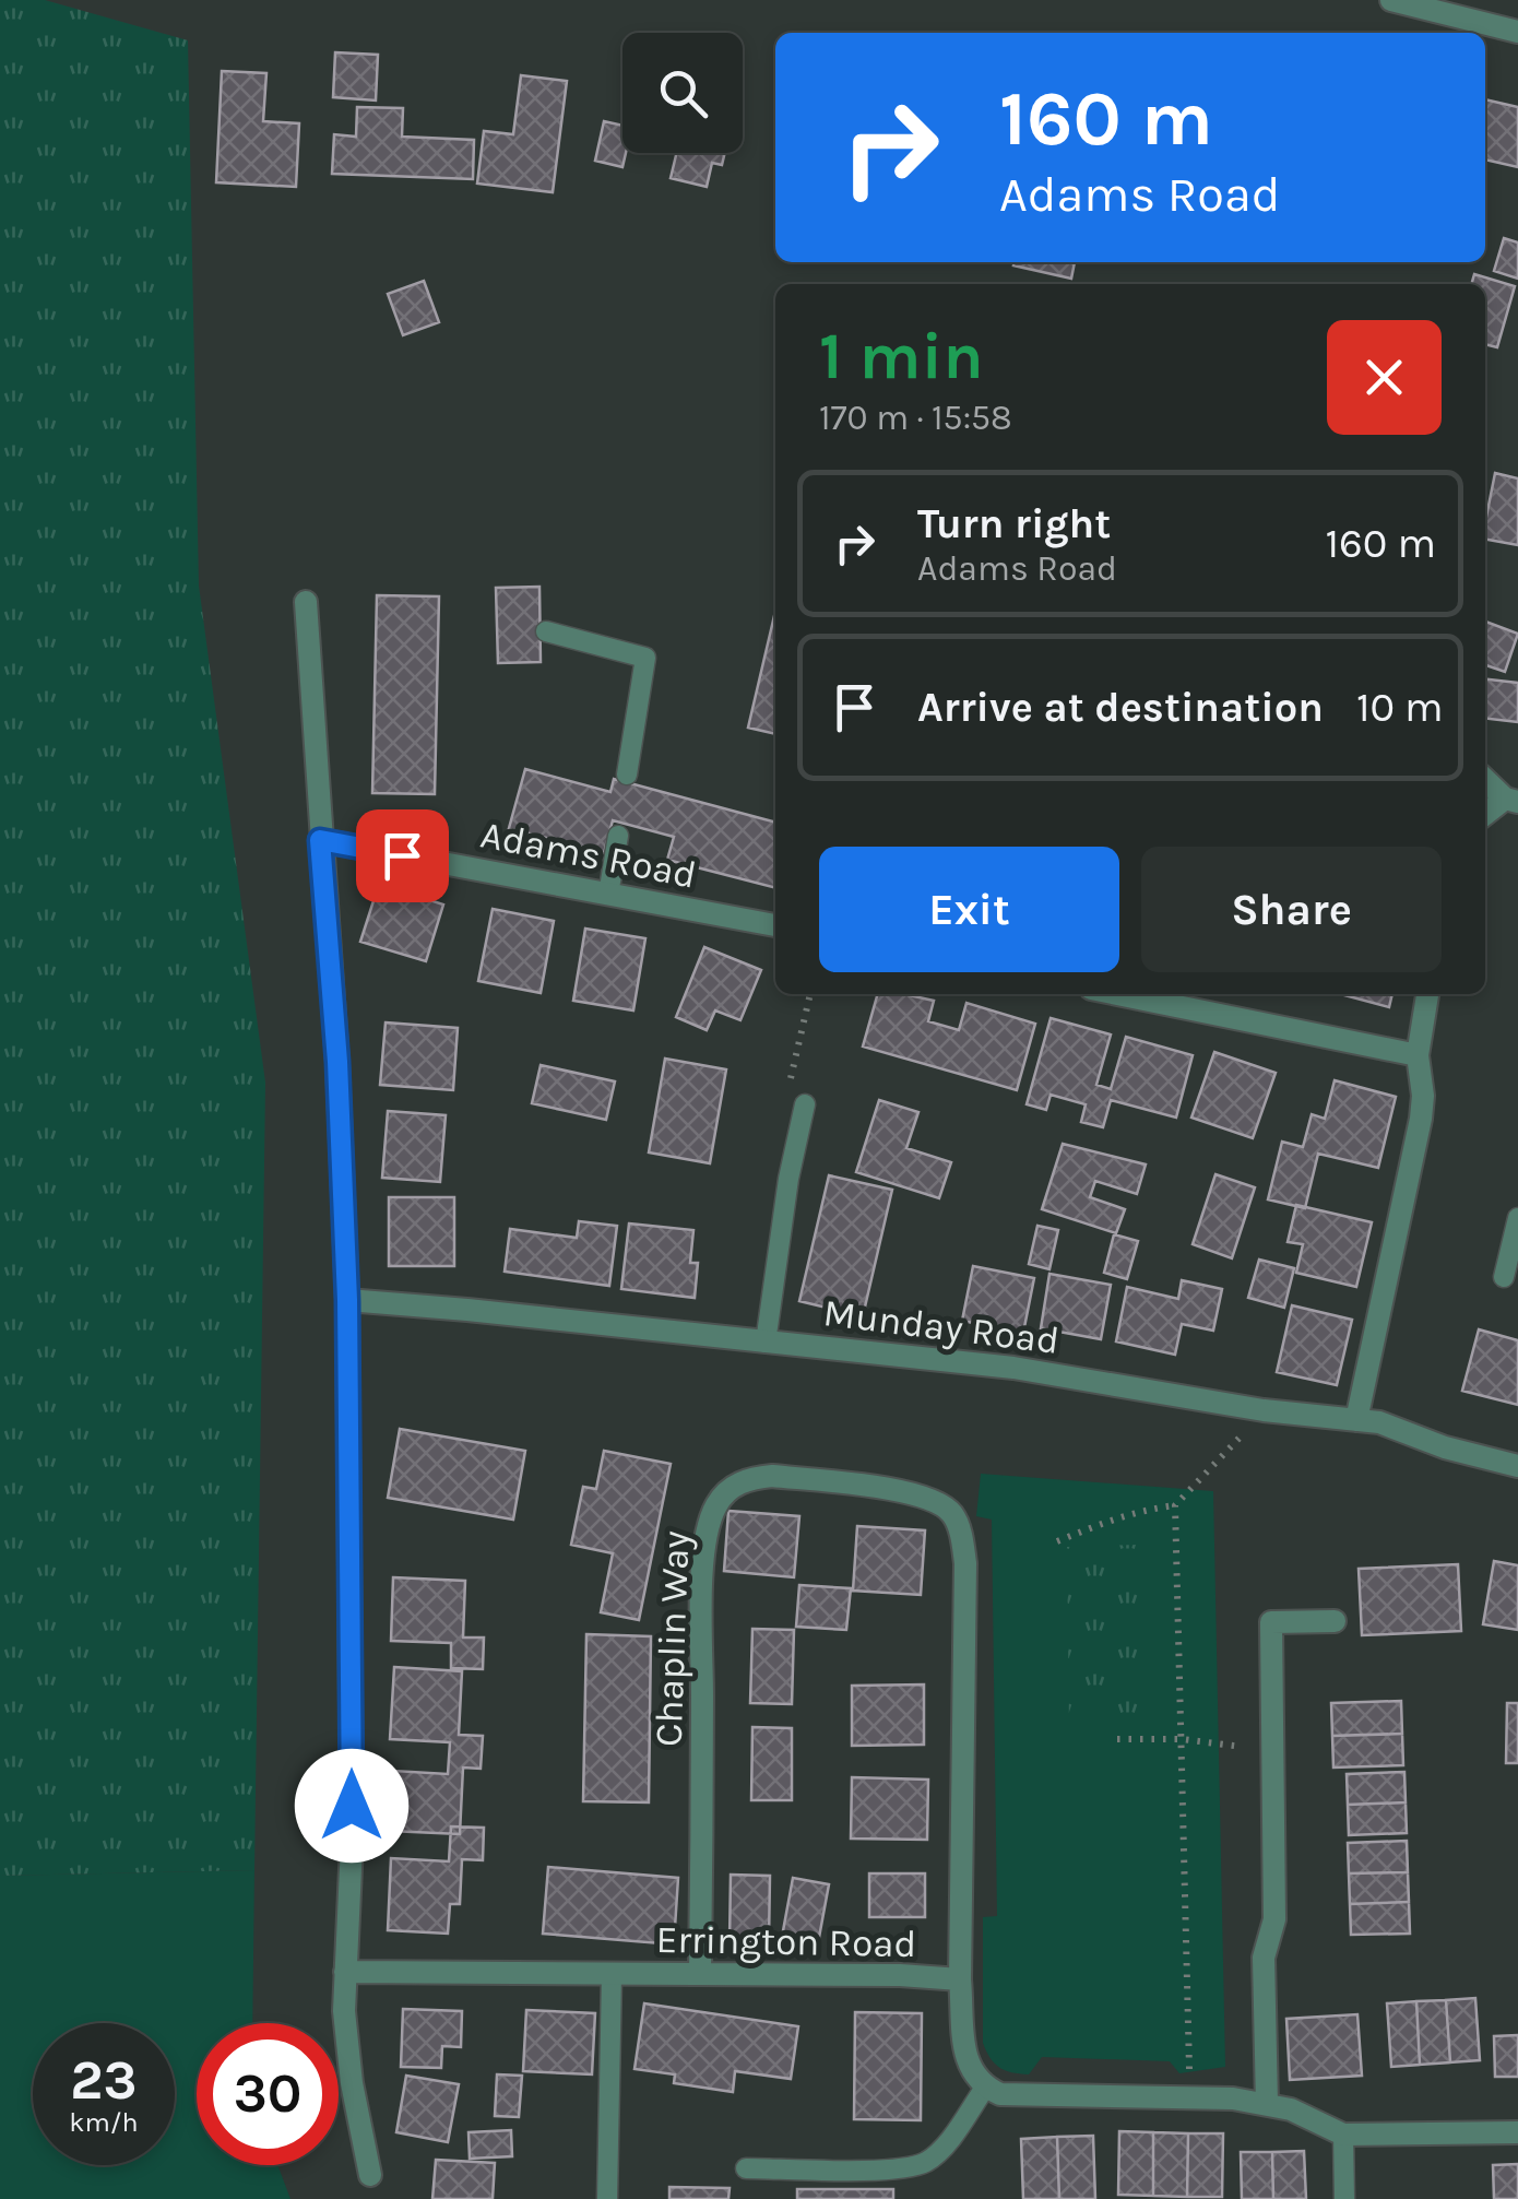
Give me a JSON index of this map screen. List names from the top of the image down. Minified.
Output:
{"streets":{"street":["Adams Road","Munday Road","Chaplin Way","Errington Road"]},"crossings":[["Chaplin Way","Errington Road"]],"page":{"turn":["160 m","Adams Road"],"heading":["1 min","170 m · 15:58"],"list":[{"name":"Turn right","note":"Adams Road","value":"160 m"},{"name":"Arrive at destination","value":"10 m"}],"buttons":["Exit","Share"],"speed":"23 km/h","limit":"30"}}
